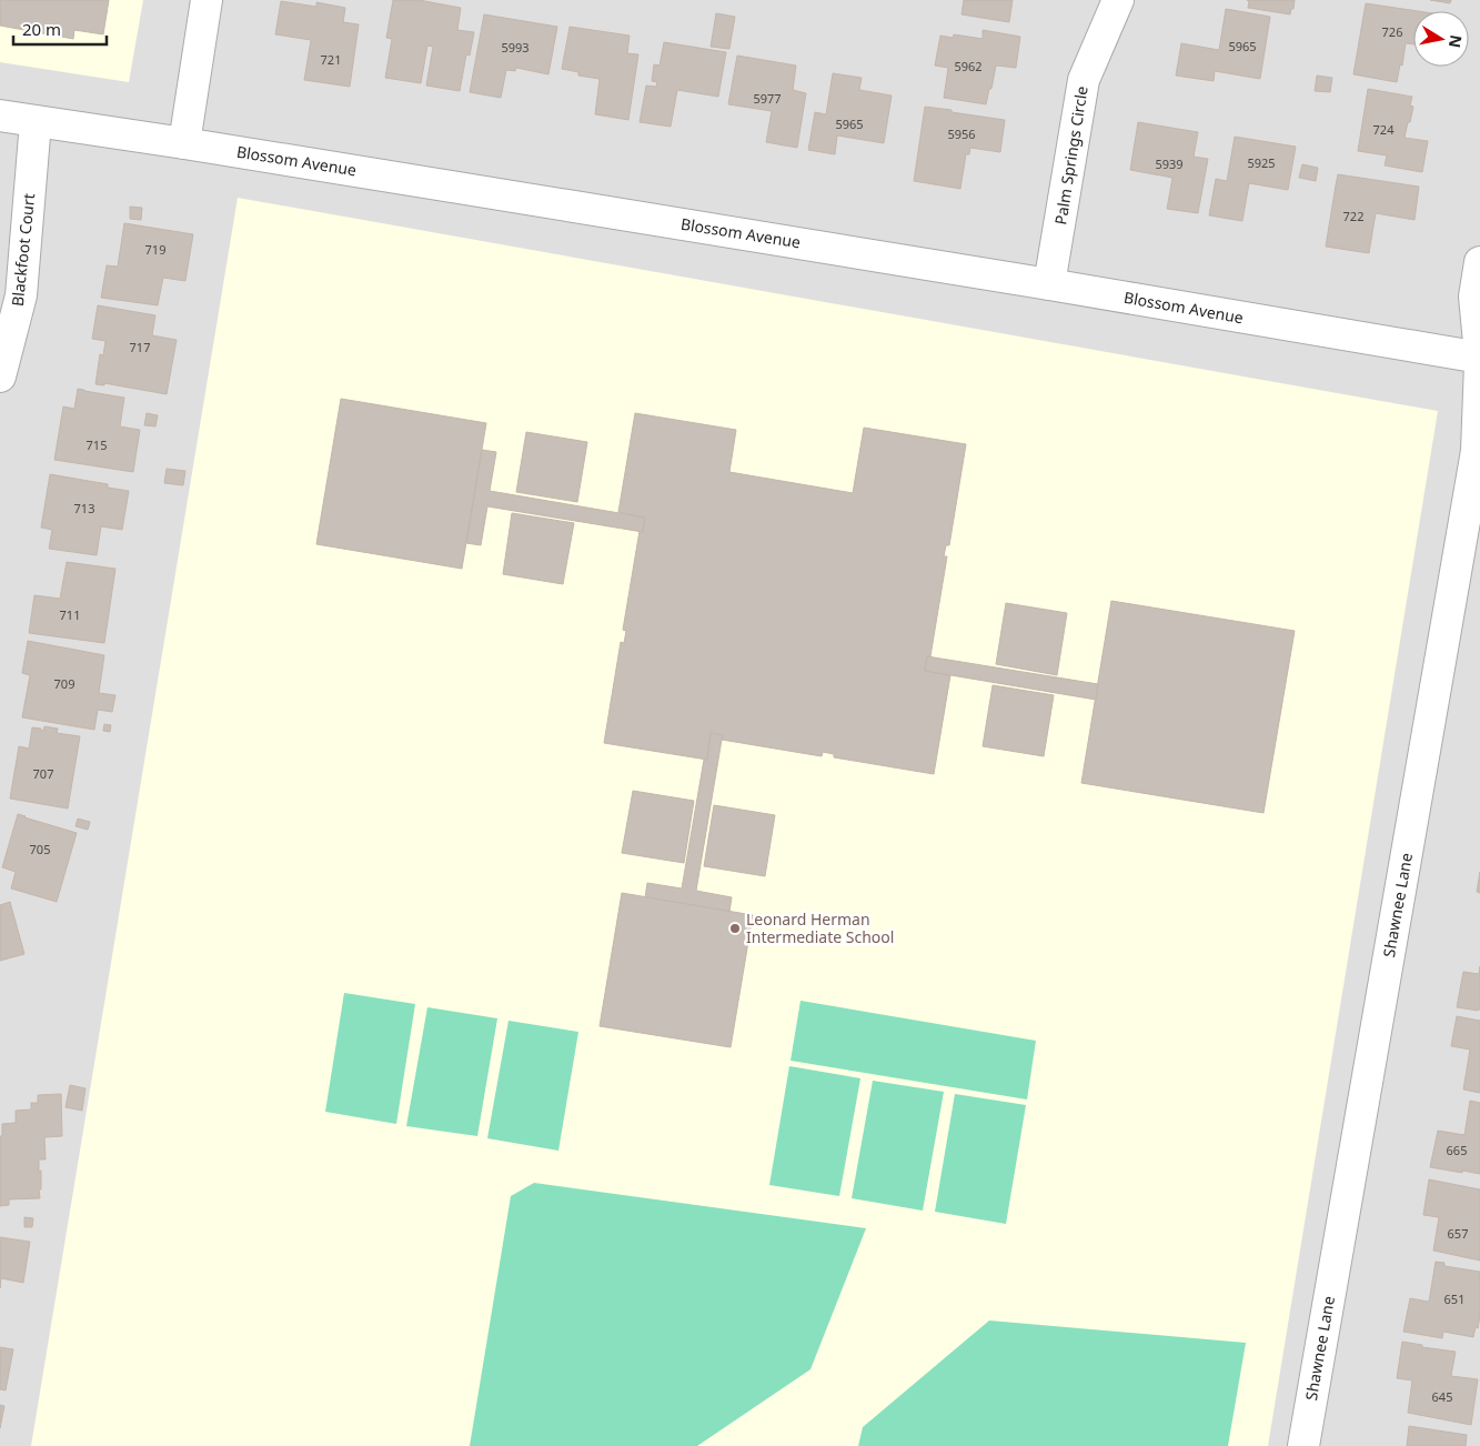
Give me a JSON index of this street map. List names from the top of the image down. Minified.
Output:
{"streets":{"street":["Palm Springs Circle","Blossom Avenue","Blackfoot Court","Shawnee Lane"]},"crossings":[["Palm Springs Circle","Blossom Avenue"],["Blossom Avenue","Blackfoot Court"]],"places":["Leonard Herman Intermediate School"],"house_numbers":["726","5965","5993","721","5962","5977","5965","724","5956","5925","5939","722","719","717","715","713","711","709","707","705","665","657","651","645"],"scale_bar":"20 m","north":"right"}
